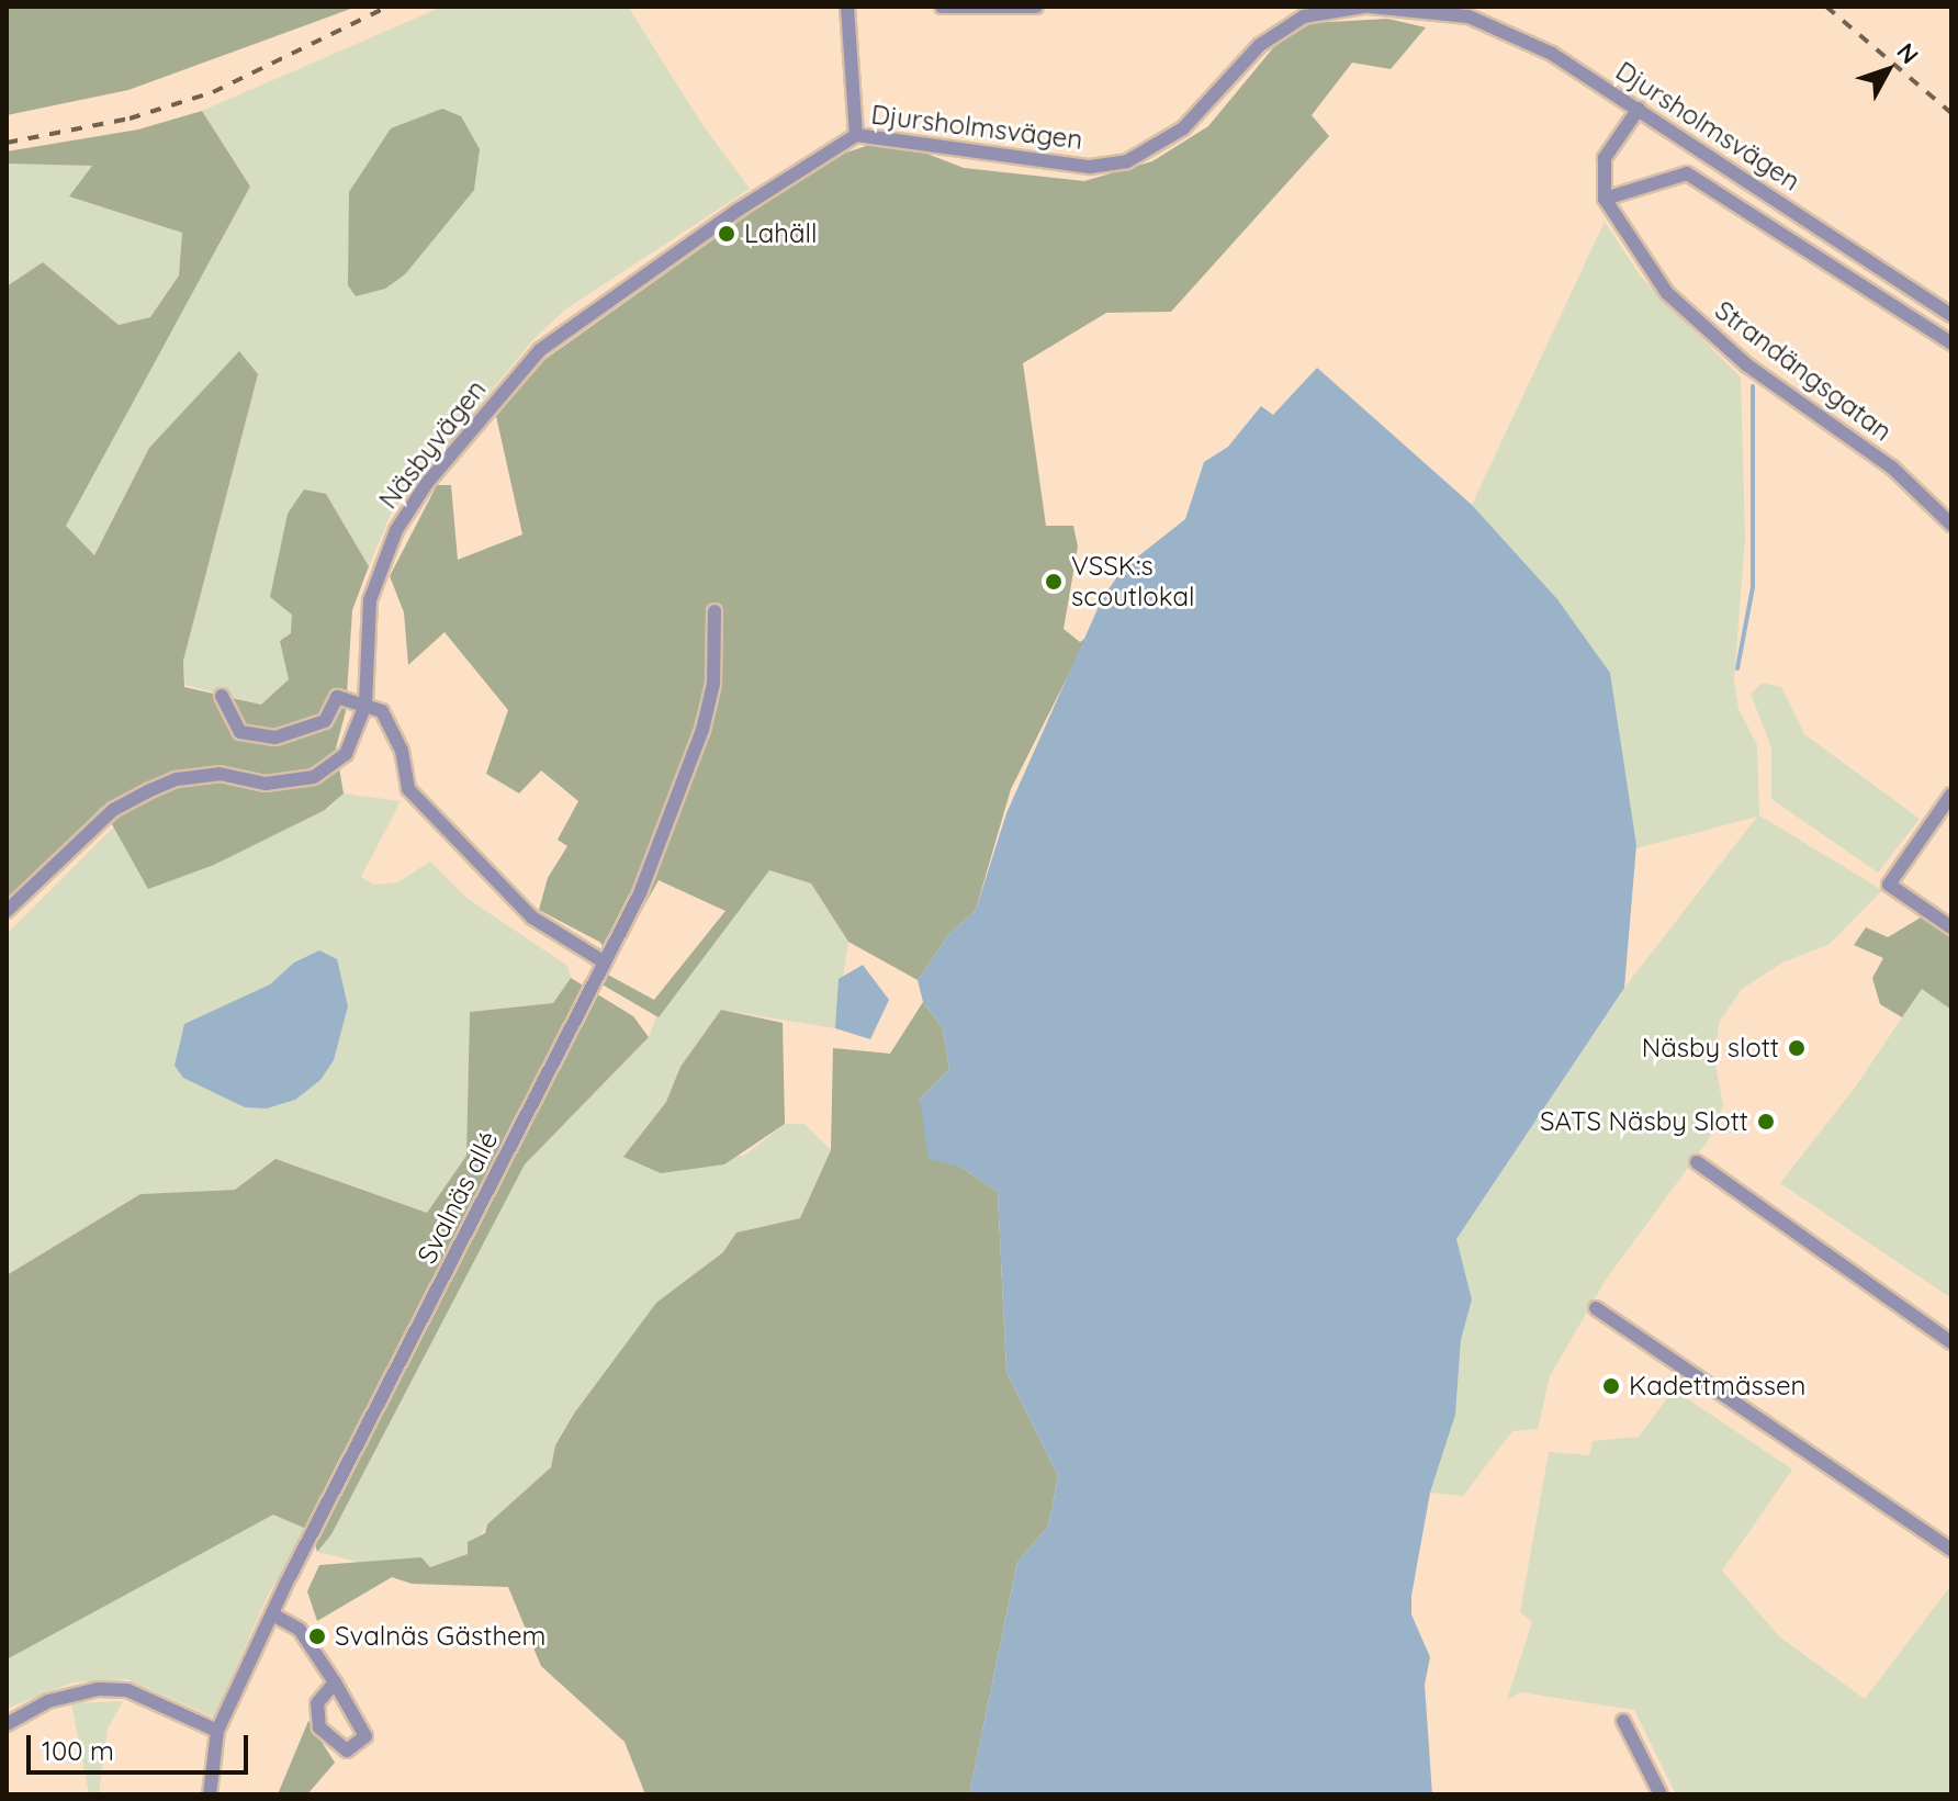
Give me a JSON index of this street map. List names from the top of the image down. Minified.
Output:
{"streets":{"street":["Djursholmsvägen","Strandängsgatan","Näsbyvägen","Svalnäs allé"]},"crossings":[["Djursholmsvägen","Näsbyvägen"]],"places":["Lahäll","VSSK:s scoutlokal","Näsby slott","SATS Näsby Slott","Kadettmässen","Svalnäs Gästhem"],"scale_bar":"100 m","north":"top right"}
